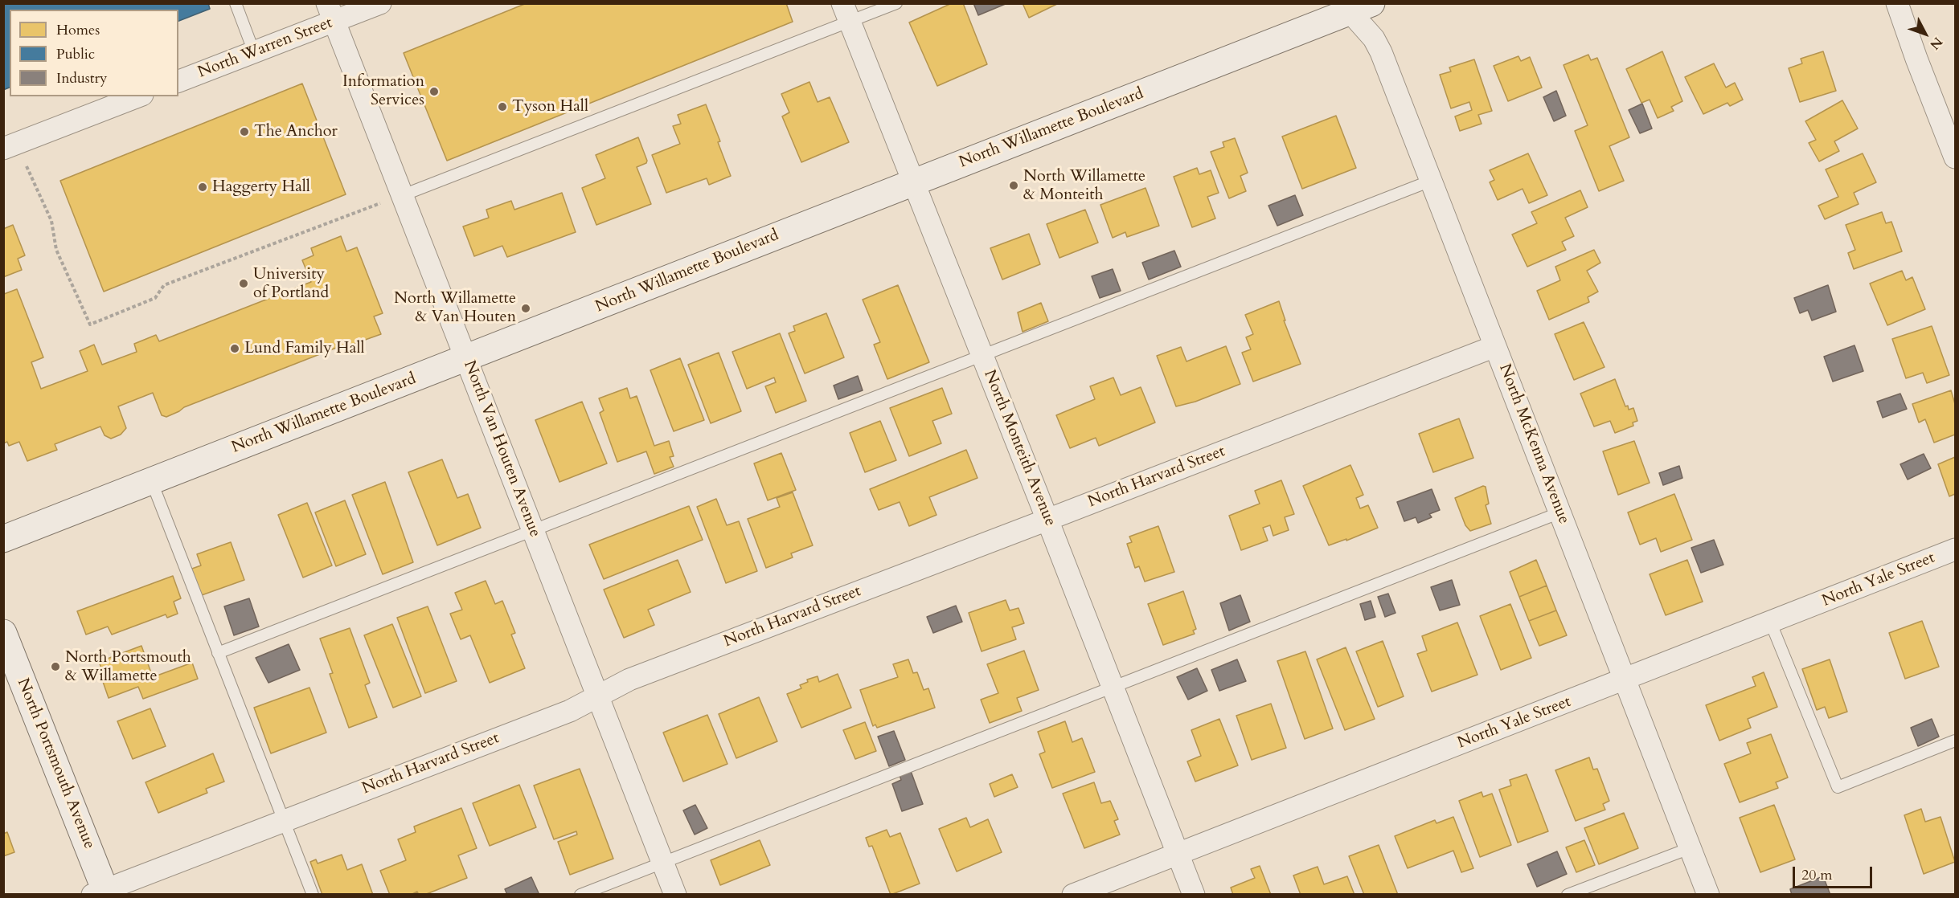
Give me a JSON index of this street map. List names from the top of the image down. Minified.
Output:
{"streets":{"main road":["North Willamette Boulevard","North Portsmouth Avenue"],"street":["North Warren Street","North McKenna Avenue","North Monteith Avenue","North Van Houten Avenue","North Harvard Street","North Yale Street"]},"crossings":[["North Warren Street","North Van Houten Avenue"],["North Willamette Boulevard","North McKenna Avenue"],["North Willamette Boulevard","North Monteith Avenue"],["North Willamette Boulevard","North Van Houten Avenue"],["North McKenna Avenue","North Harvard Street"],["North McKenna Avenue","North Yale Street"],["North Monteith Avenue","North Harvard Street"],["North Monteith Avenue","North Yale Street"],["North Van Houten Avenue","North Harvard Street"],["North Harvard Street","North Portsmouth Avenue"]],"places":["Information Services","Tyson Hall","The Anchor","North Willamette & Monteith","Haggerty Hall","University of Portland","North Willamette & Van Houten","Lund Family Hall","North Portsmouth & Willamette"],"legend":["Homes","Public","Industry"],"scale_bar":"20 m","north":"bottom right"}
